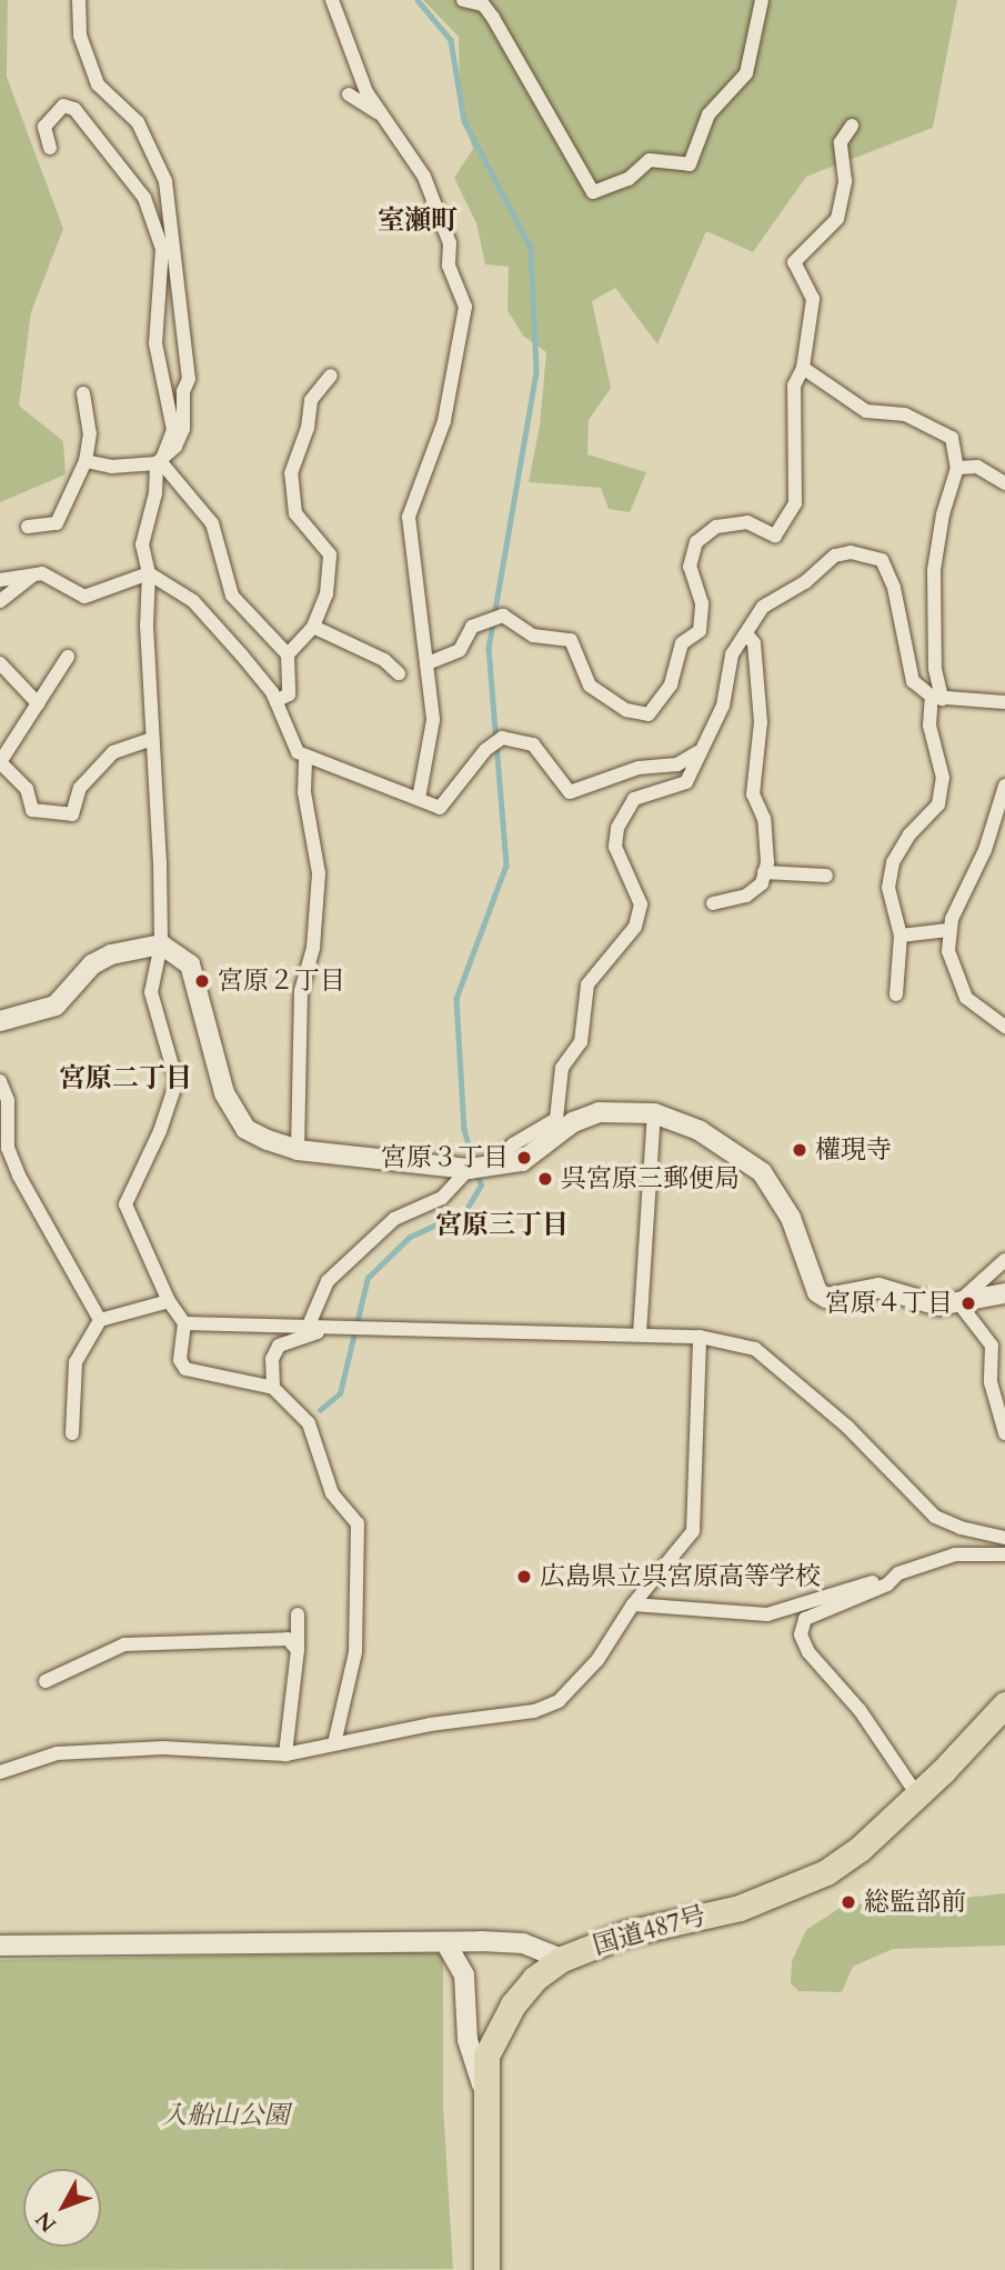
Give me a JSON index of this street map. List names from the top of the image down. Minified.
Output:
{"streets":{"highway":["国道487号"]},"districts":["室瀬町","宮原二丁目","宮原三丁目"],"parks":["入船山公園"],"places":["宮原２丁目","權現寺","宮原３丁目","呉宮原三郵便局","宮原４丁目","広島県立呉宮原高等学校","総監部前"],"north":"bottom left"}
